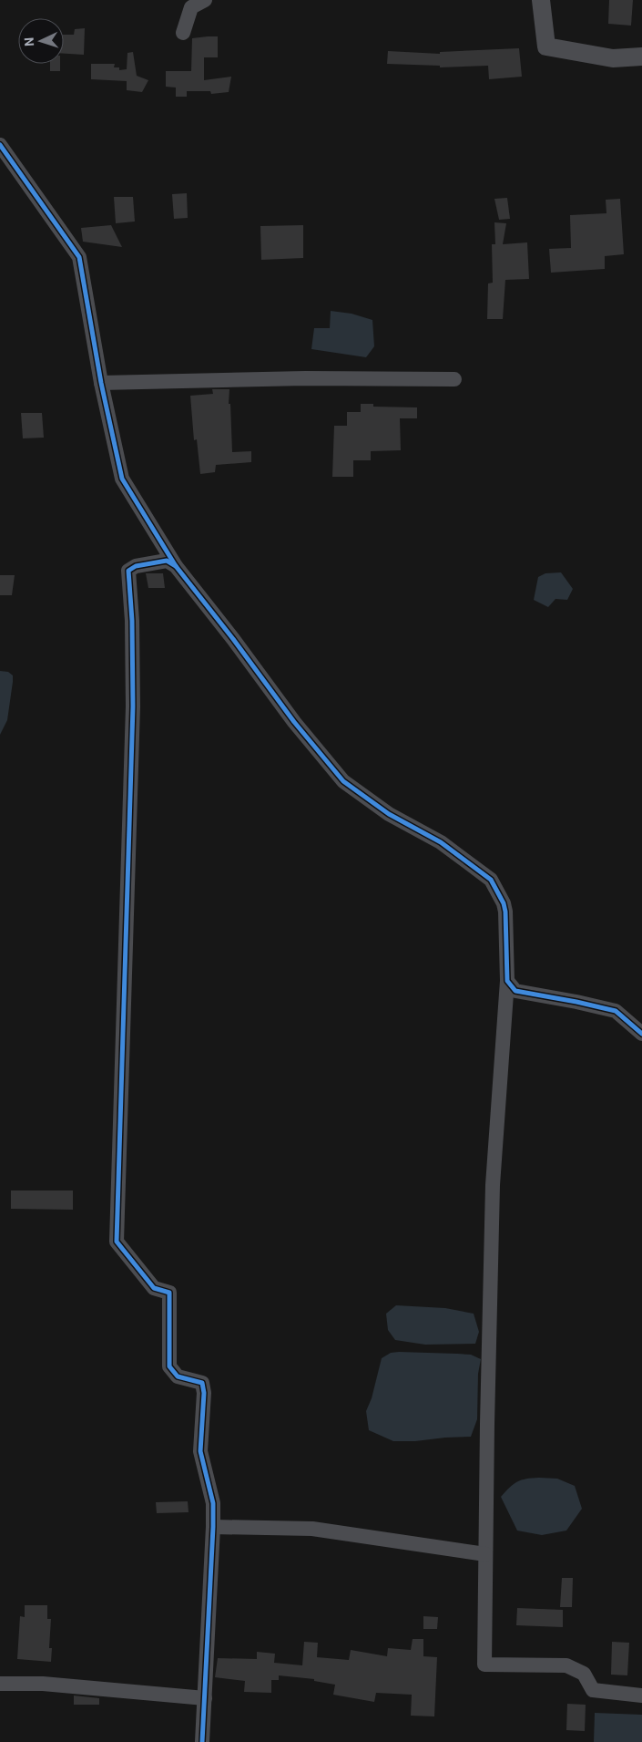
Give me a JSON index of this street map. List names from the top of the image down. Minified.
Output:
{"north":"left"}
